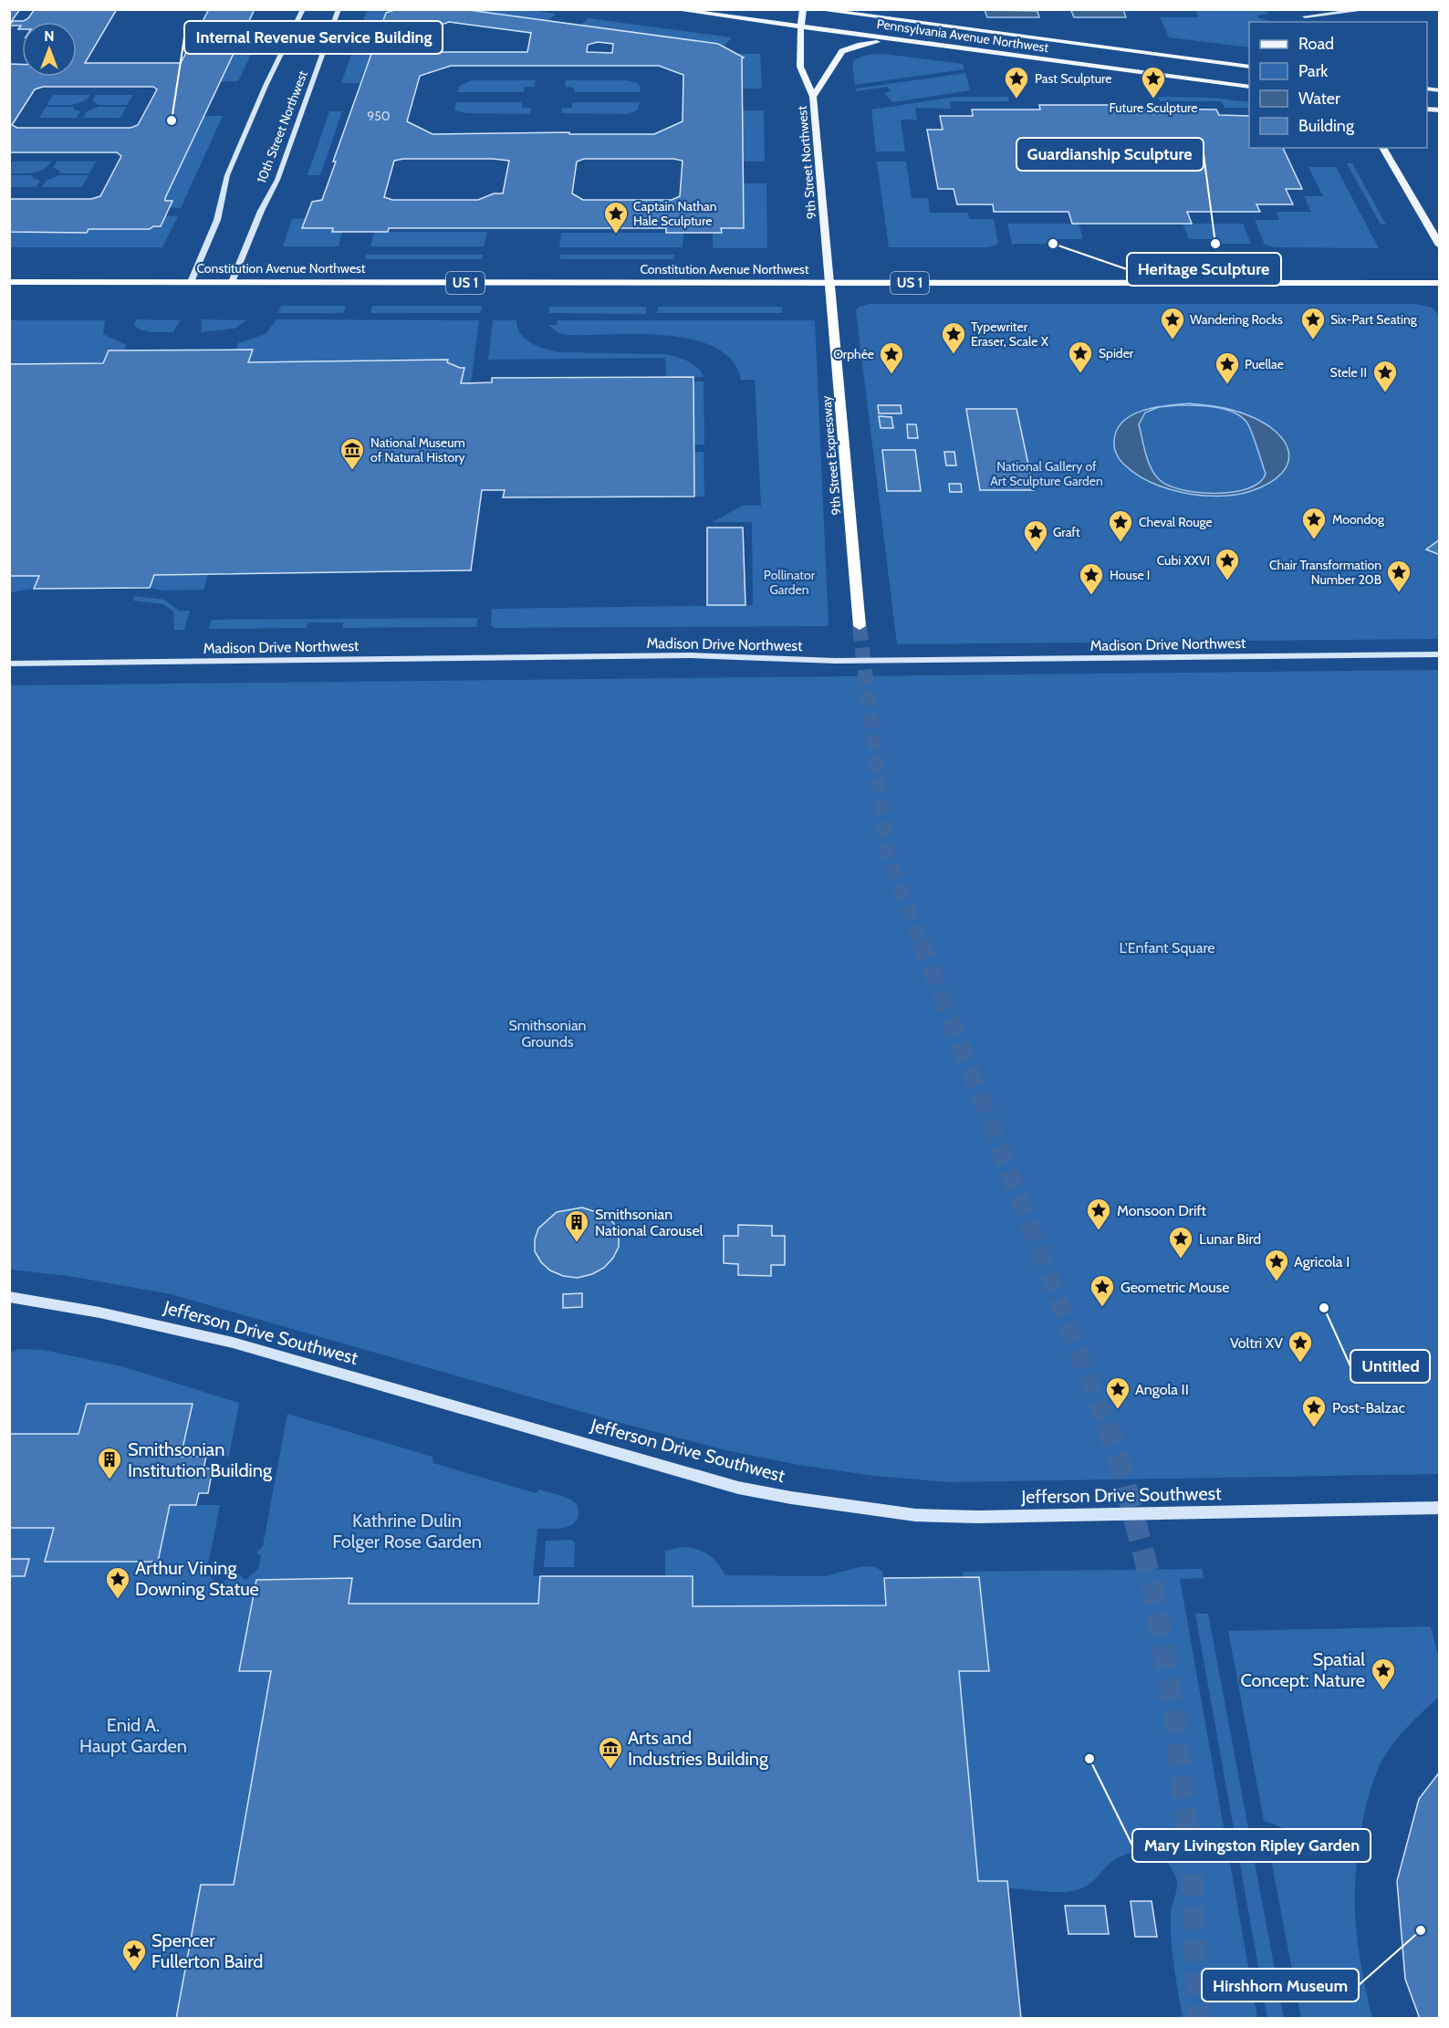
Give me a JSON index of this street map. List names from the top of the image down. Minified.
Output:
{"streets":{"highway":["Constitution Avenue Northwest","US 1","9th Street Expressway"],"main road":["Pennsylvania Avenue Northwest","9th Street Northwest"],"street":["10th Street Northwest","Madison Drive Northwest","Jefferson Drive Southwest"]},"crossings":[["Pennsylvania Avenue Northwest","9th Street Northwest"],["10th Street Northwest","Constitution Avenue Northwest"],["9th Street Northwest","Constitution Avenue Northwest"],["9th Street Northwest","9th Street Expressway"],["Constitution Avenue Northwest","9th Street Expressway"]],"parks":["National Gallery of Art Sculpture Garden","Pollinator Garden","L'Enfant Square","Smithsonian Grounds","Kathrine Dulin Folger Rose Garden","Enid A. Haupt Garden"],"places":{"place":["Past Sculpture","Future Sculpture","Captain Nathan Hale Sculpture","Wandering Rocks","Six-Part Seating","Typewriter Eraser, Scale X","Spider","Orphée","Puellae","Stele II","Moondog","Cheval Rouge","Graft","Cubi XXVI","Chair Transformation Number 20B","House I","Monsoon Drift","Lunar Bird","Agricola I","Geometric Mouse","Voltri XV","Angola II","Post-Balzac","Arthur Vining Downing Statue","Spatial Concept: Nature","Spencer Fullerton Baird"],"other":["Internal Revenue Service Building","Heritage Sculpture","Guardianship Sculpture","Untitled","Mary Livingston Ripley Garden","Hirshhorn Museum"],"museum":["National Museum of Natural History","Arts and Industries Building"],"building":["Smithsonian National Carousel","Smithsonian Institution Building"]},"house_numbers":["950"],"legend":["Road","Park","Water","Building"],"north":"top"}
